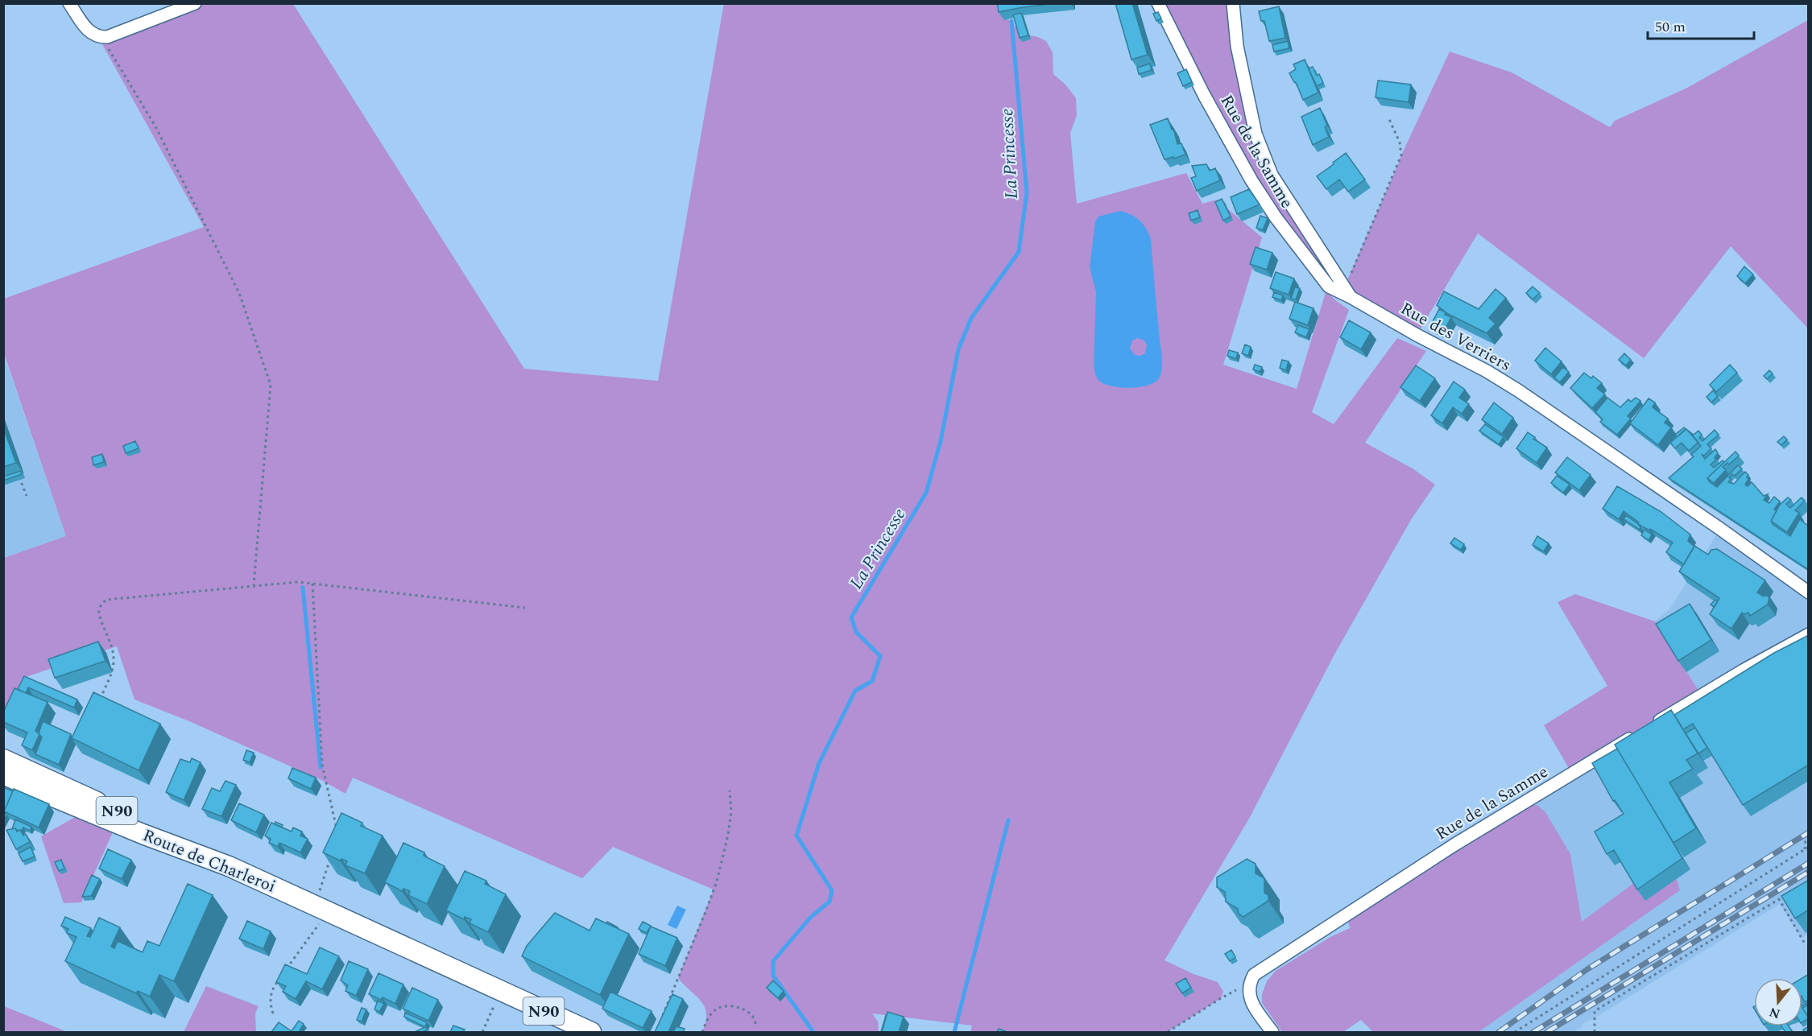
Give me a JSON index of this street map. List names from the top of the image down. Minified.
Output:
{"streets":{"main road":["N90","Route de Charleroi"],"street":["Rue de la Samme","Rue des Verriers"]},"crossings":[["Rue de la Samme","Rue des Verriers"],["N90","Route de Charleroi"]],"water":["La Princesse"],"scale_bar":"50 m","north":"bottom"}
